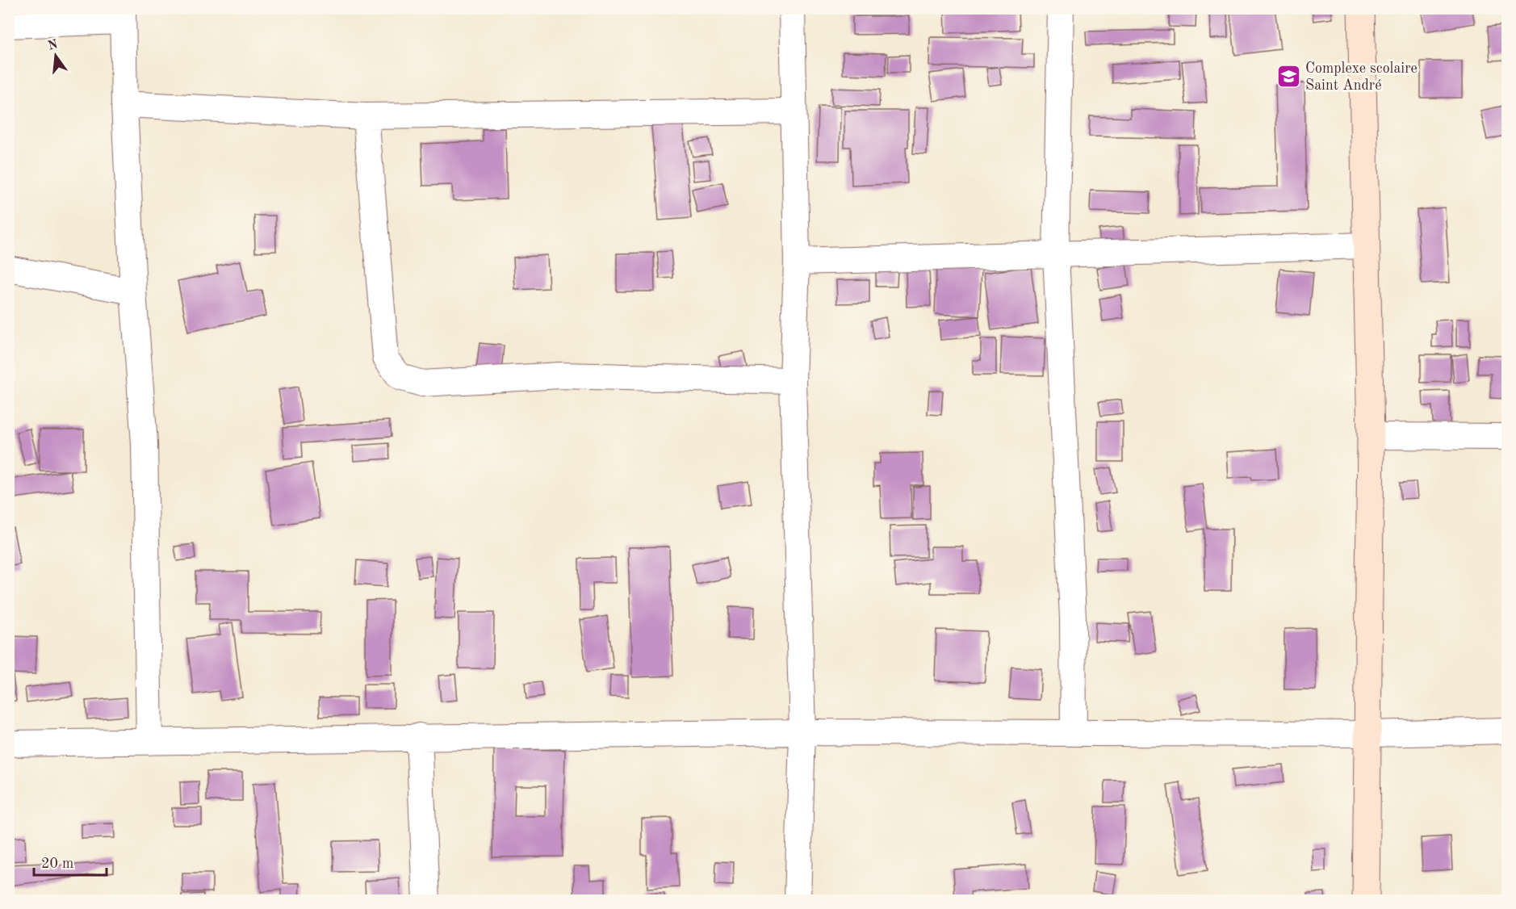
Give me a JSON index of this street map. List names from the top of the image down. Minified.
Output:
{"places":{"school or university":["Complexe scolaire Saint André"]},"scale_bar":"20 m","north":"top"}
